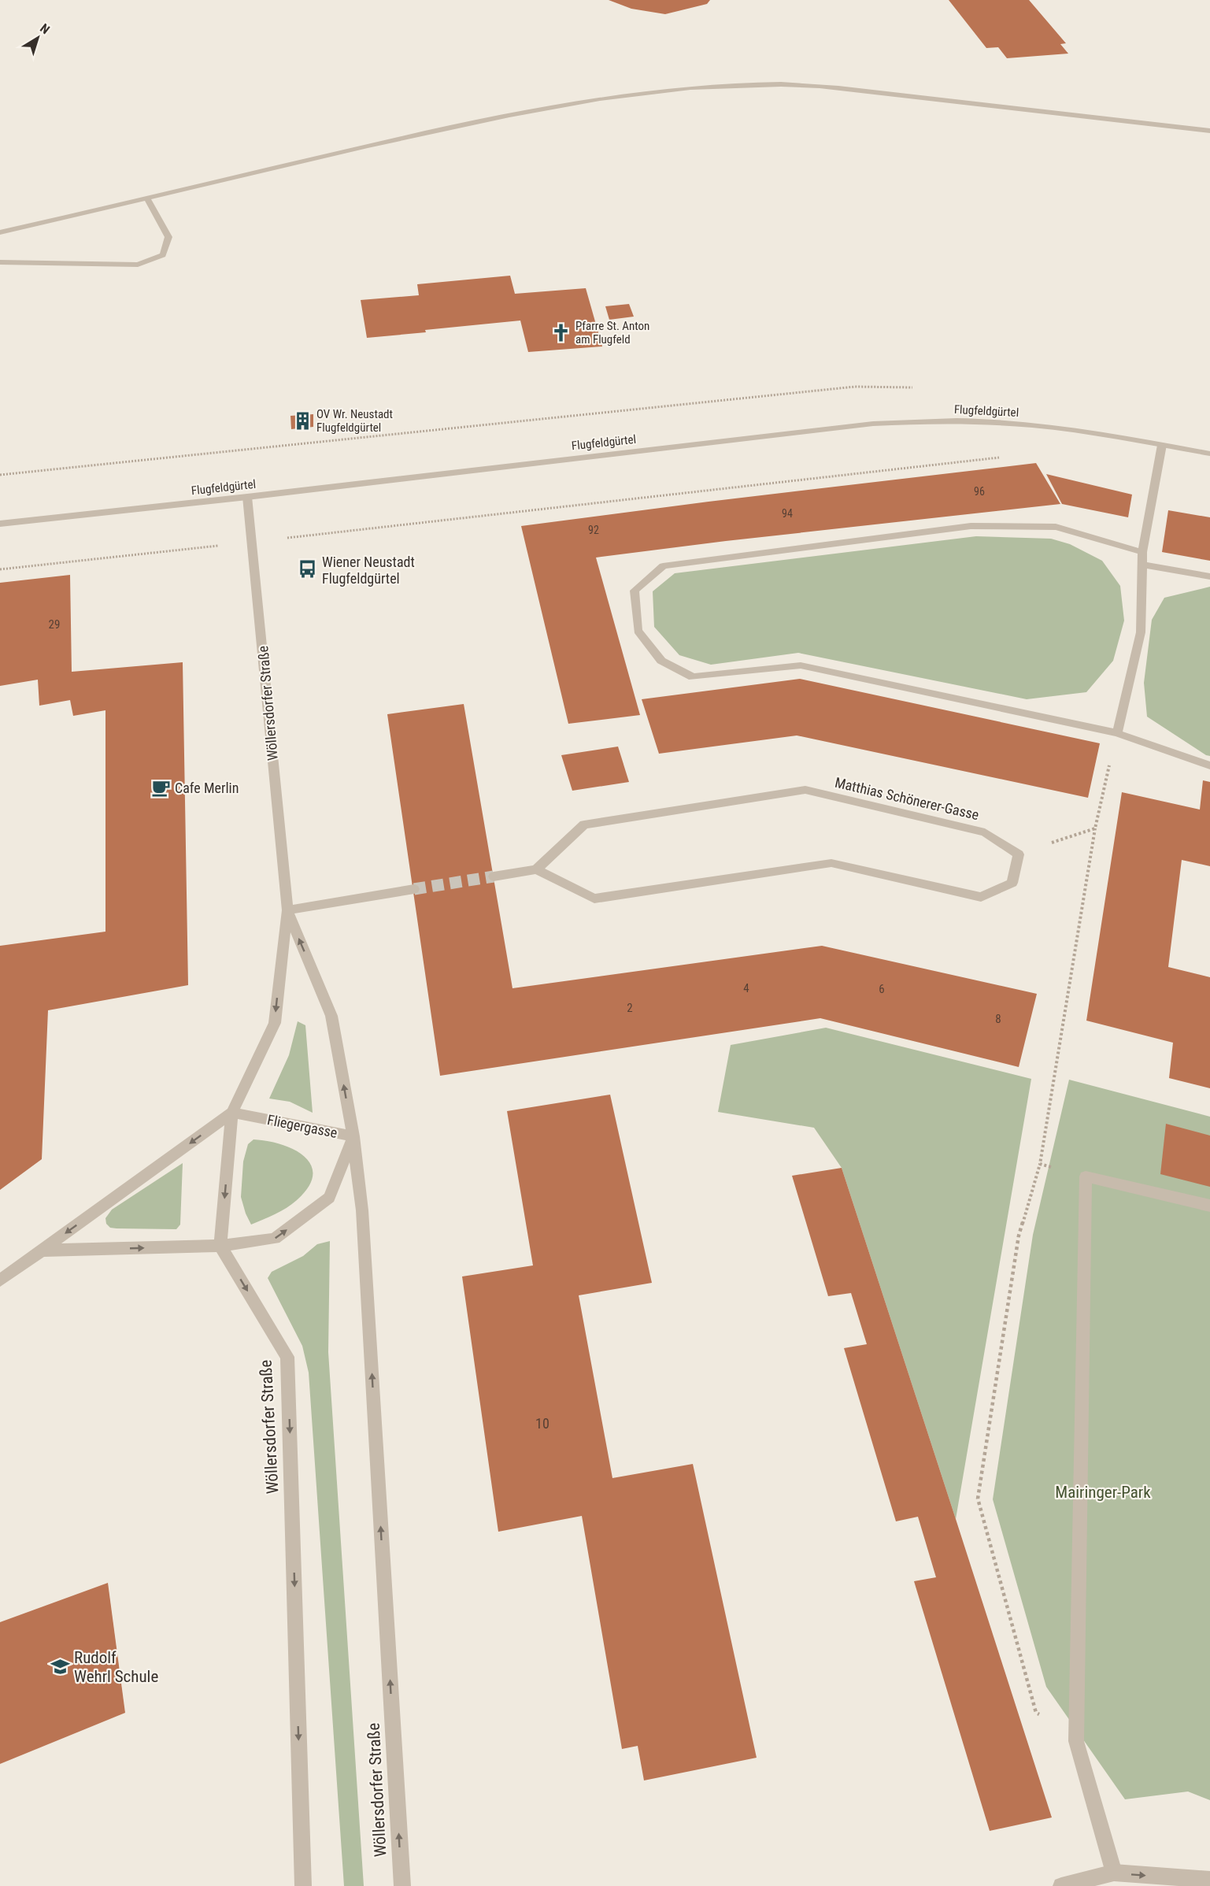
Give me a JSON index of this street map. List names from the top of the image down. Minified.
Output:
{"streets":{"street":["Flugfeldgürtel","Wöllersdorfer Straße","Matthias Schönerer-Gasse","Fliegergasse"]},"crossings":[["Flugfeldgürtel","Wöllersdorfer Straße"],["Wöllersdorfer Straße","Fliegergasse"]],"parks":["Mairinger-Park"],"places":{"church":["Pfarre St. Anton am Flugfeld"],"building":["OV Wr. Neustadt Flugfeldgürtel"],"bus stop":["Wiener Neustadt Flugfeldgürtel"],"cafe":["Cafe Merlin"],"school or university":["Rudolf Wehrl Schule"]},"house_numbers":["96","94","92","29","4","6","2","8","10"],"north":"top right"}
